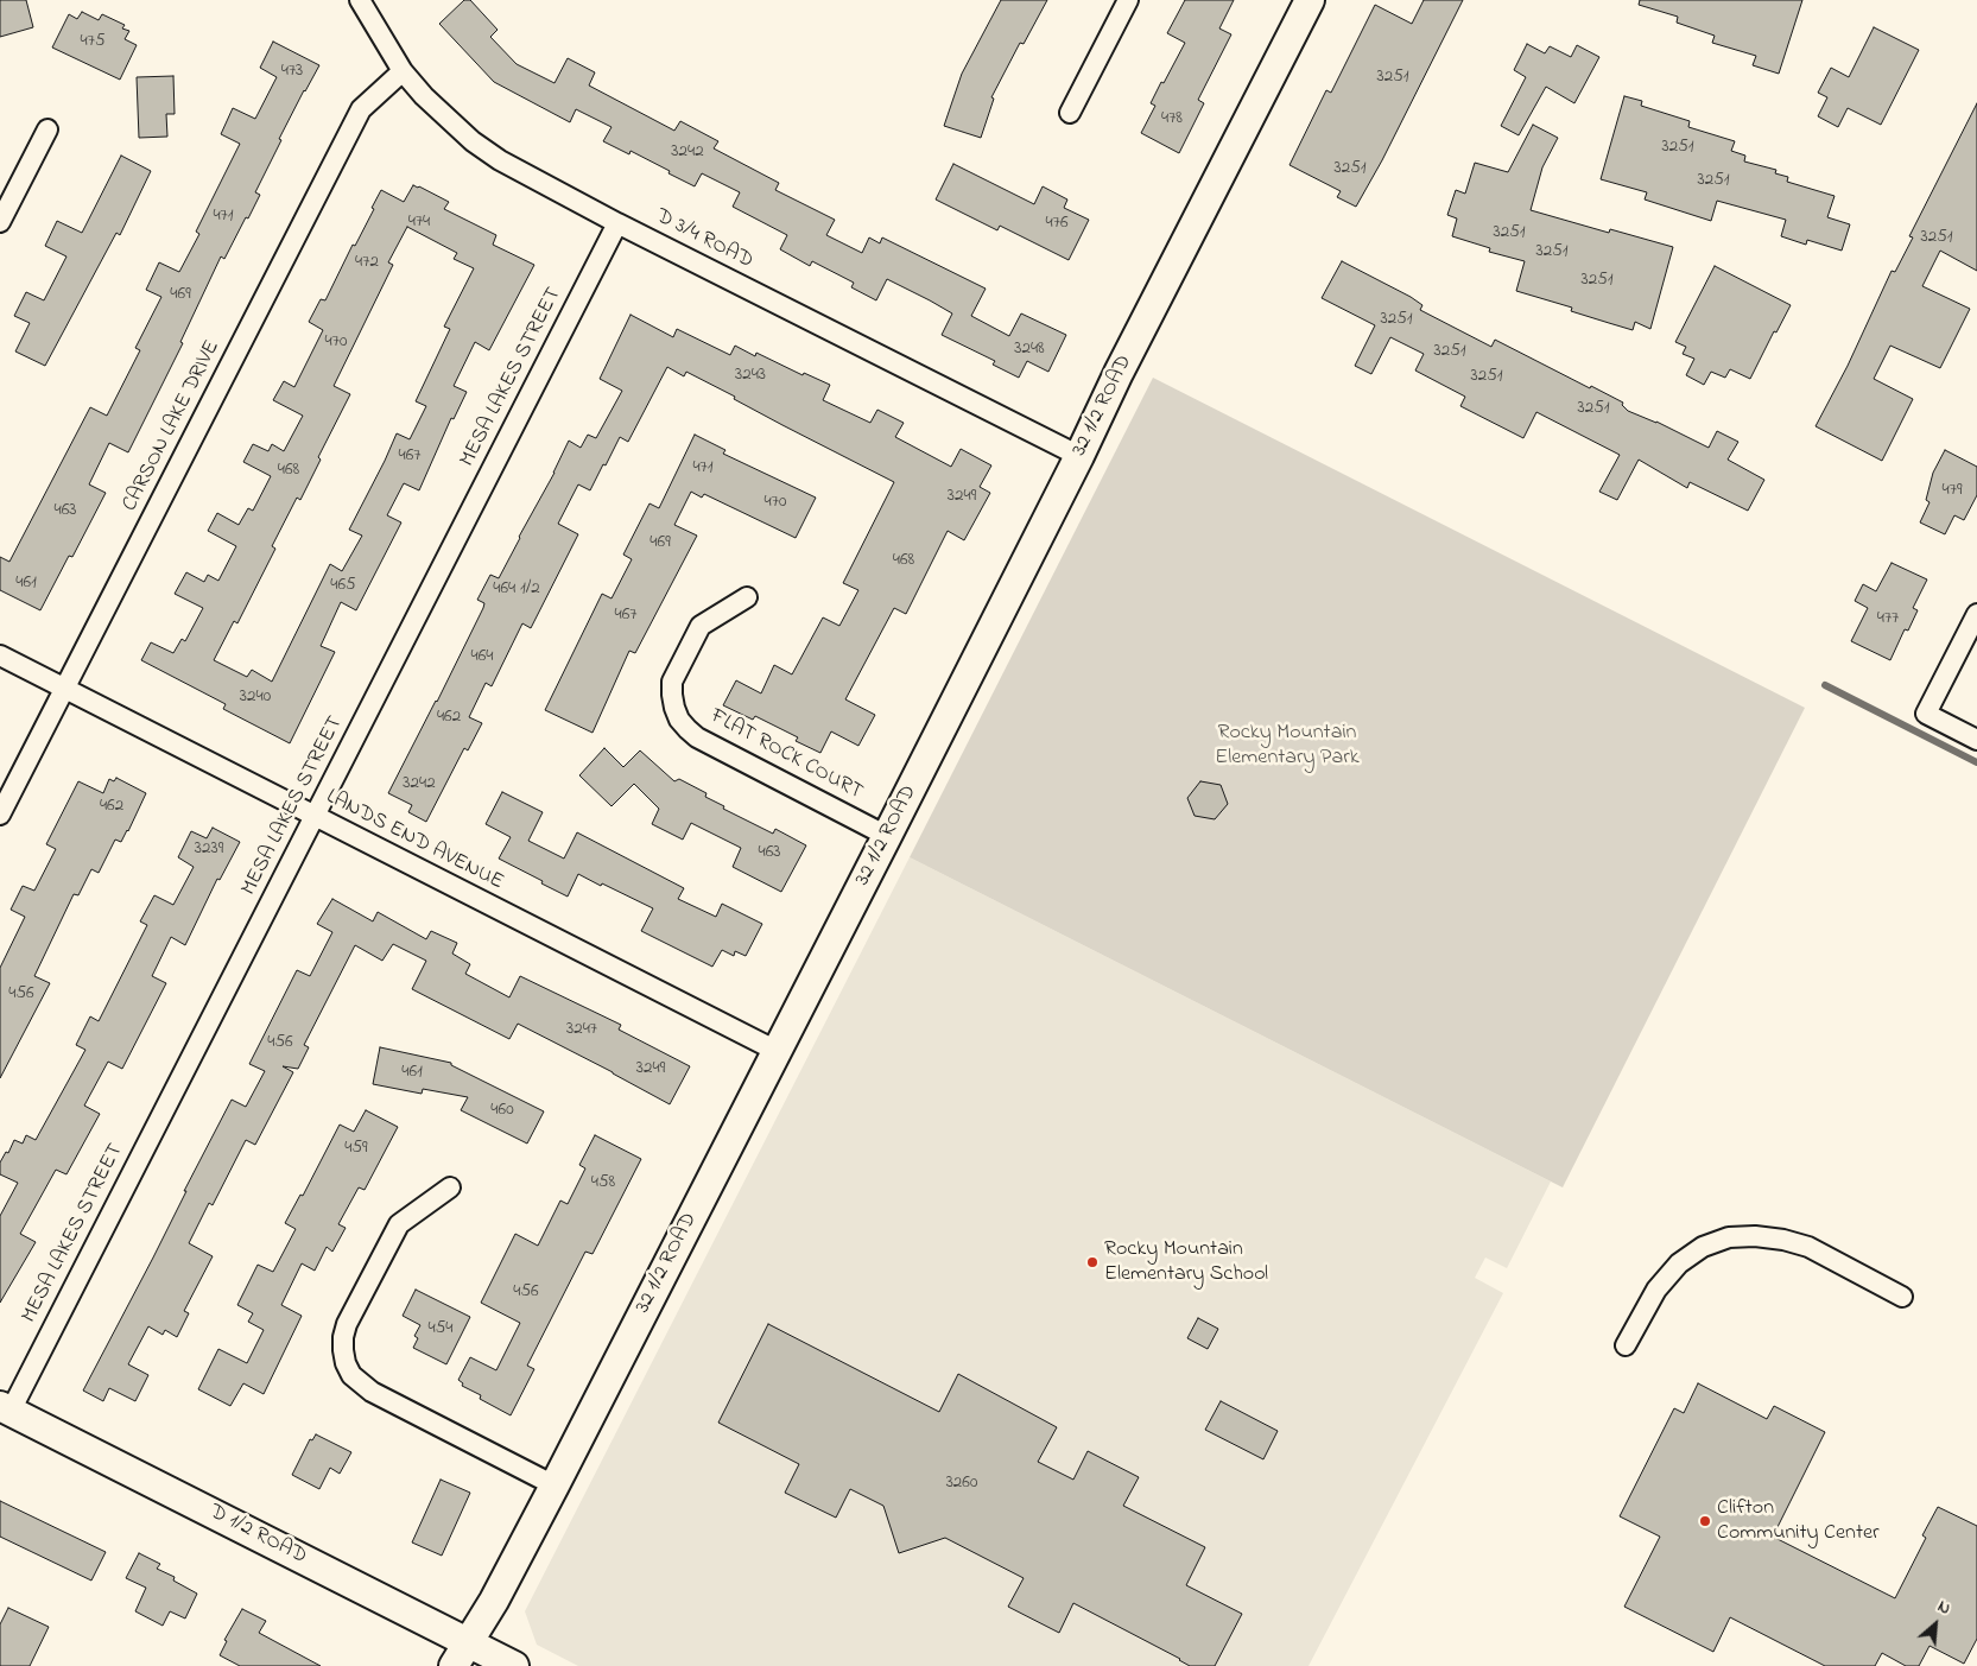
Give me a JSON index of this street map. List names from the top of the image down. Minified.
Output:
{"streets":{"street":["D 3/4 ROAD","MESA LAKES STREET","32 1/2 ROAD","CARSON LAKE DRIVE","FLAT ROCK COURT","LANDS END AVENUE","D 1/2 ROAD"]},"crossings":[["D 3/4 ROAD","MESA LAKES STREET"],["D 3/4 ROAD","32 1/2 ROAD"],["D 3/4 ROAD","CARSON LAKE DRIVE"],["MESA LAKES STREET","LANDS END AVENUE"],["MESA LAKES STREET","D 1/2 ROAD"],["32 1/2 ROAD","FLAT ROCK COURT"],["32 1/2 ROAD","LANDS END AVENUE"],["32 1/2 ROAD","D 1/2 ROAD"],["CARSON LAKE DRIVE","LANDS END AVENUE"]],"parks":["Rocky Mountain Elementary Park"],"places":["Rocky Mountain Elementary School","Clifton Community Center"],"house_numbers":["475","473","3251","478","3251","3242","3251","3251","471","474","476","3251","3251","3251","472","3251","469","3251","470","3248","3251","3243","3251","3251","467","471","468","479","3249","470","463","469","468","461","465","464 1/2","467","477","464","3240","462","3242","462","3239","463","456","3247","456","3249","461","460","459","458","456","454","3260"],"north":"top right"}
